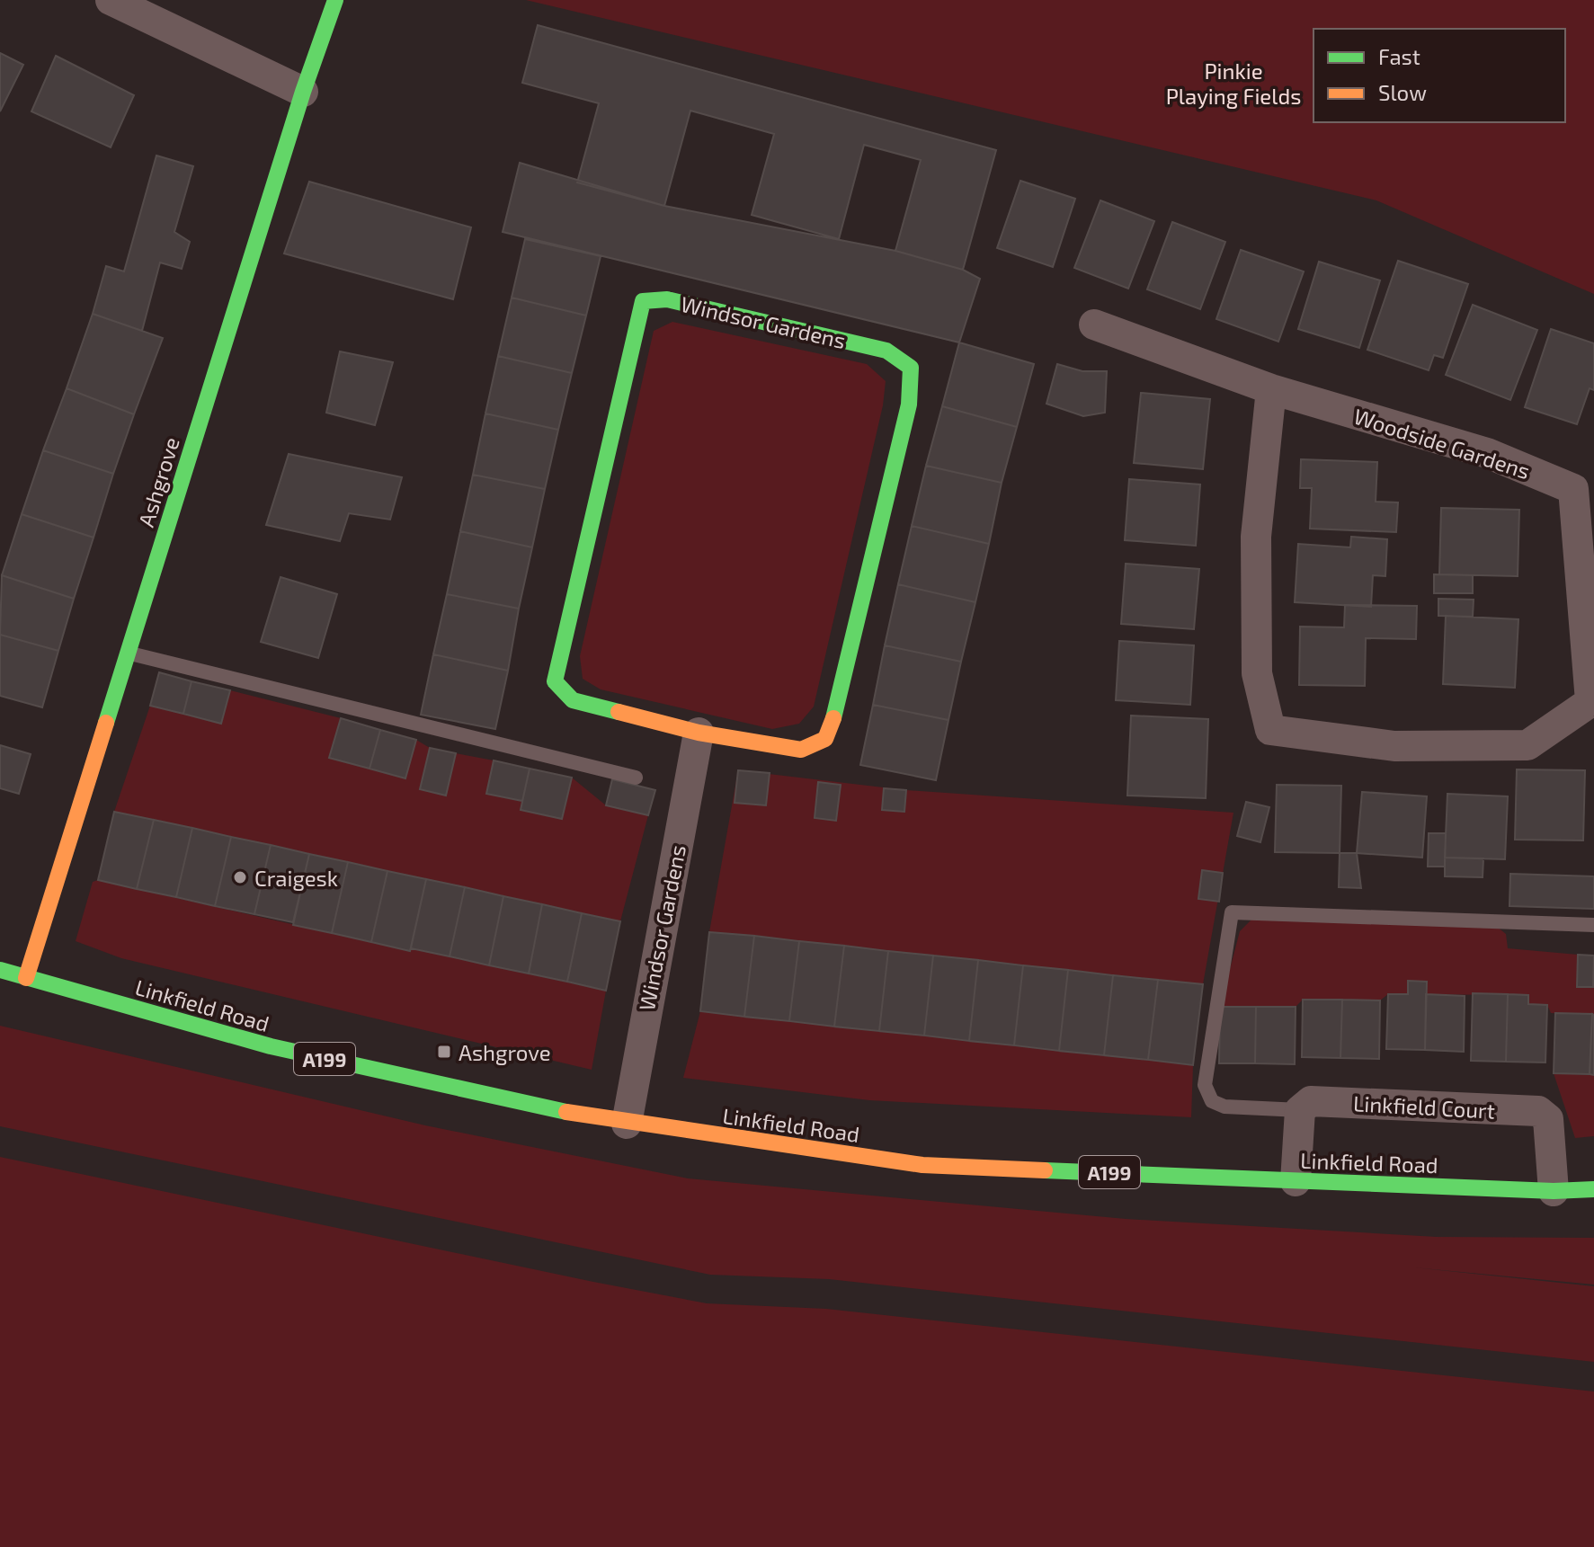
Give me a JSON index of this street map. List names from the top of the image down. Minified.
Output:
{"streets":{"street":["Windsor Gardens","Woodside Gardens","Ashgrove","Linkfield Road","A199","Linkfield Court"]},"crossings":[["Windsor Gardens","Linkfield Road"],["Ashgrove","Linkfield Road"],["Linkfield Road","Linkfield Court"]],"parks":["Pinkie Playing Fields"],"places":{"other":["Craigesk"],"transit":["Ashgrove"]},"legend":["Fast","Slow"]}
